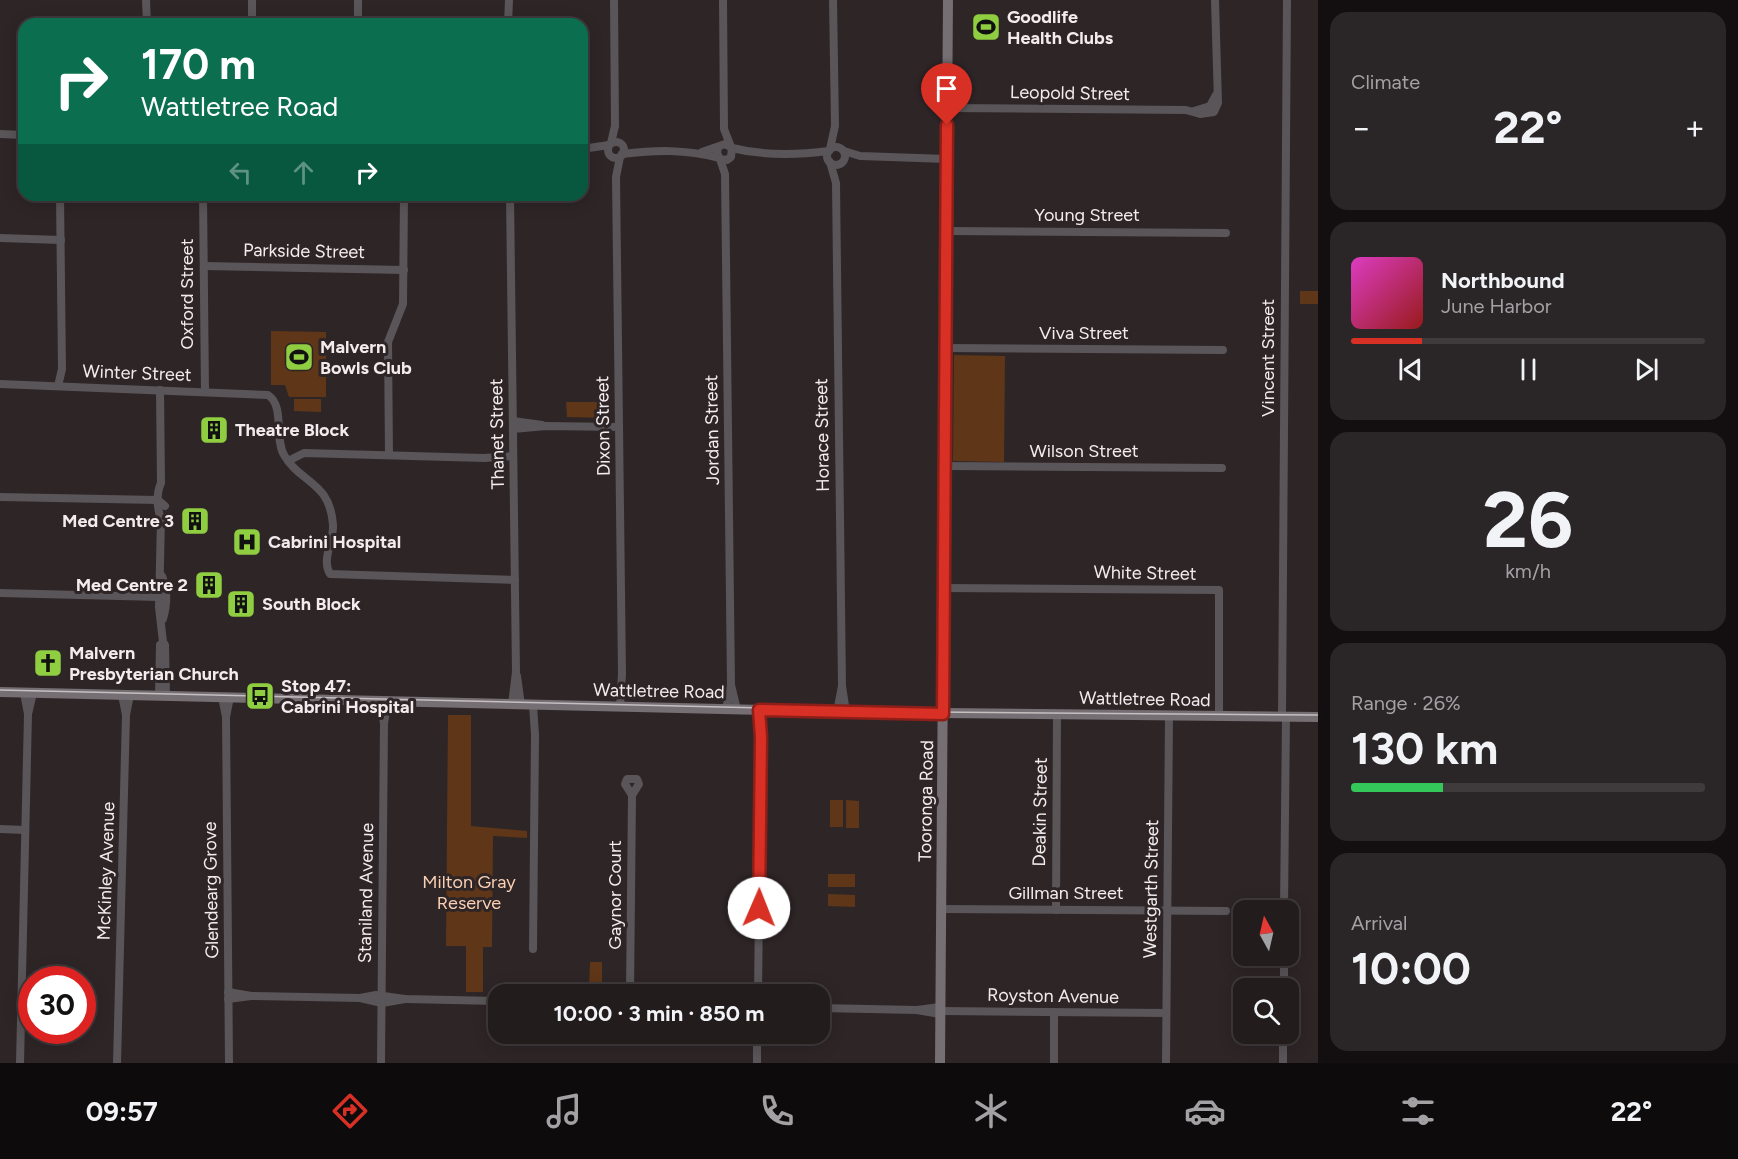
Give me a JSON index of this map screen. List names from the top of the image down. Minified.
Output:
{"streets":{"main road":["Wattletree Road","Tooronga Road"],"street":["Leopold Street","Young Street","Parkside Street","Oxford Street","Viva Street","Vincent Street","Winter Street","Dixon Street","Jordan Street","Thanet Street","Horace Street","Wilson Street","White Street","Deakin Street","McKinley Avenue","Westgarth Street","Glendearg Grove","Staniland Avenue","Gillman Street","Gaynor Court","Royston Avenue"]},"crossings":[["Leopold Street","Tooronga Road"],["Young Street","Tooronga Road"],["Parkside Street","Oxford Street"],["Oxford Street","Winter Street"],["Viva Street","Tooronga Road"],["Vincent Street","Wattletree Road"],["Dixon Street","Wattletree Road"],["Jordan Street","Wattletree Road"],["Thanet Street","Wattletree Road"],["Horace Street","Wattletree Road"],["Wilson Street","Tooronga Road"],["White Street","Wattletree Road"],["White Street","Tooronga Road"],["Wattletree Road","Tooronga Road"],["Wattletree Road","Deakin Street"],["Wattletree Road","McKinley Avenue"],["Wattletree Road","Westgarth Street"],["Wattletree Road","Glendearg Grove"],["Wattletree Road","Staniland Avenue"],["Tooronga Road","Gillman Street"],["Tooronga Road","Royston Avenue"],["Deakin Street","Gillman Street"],["Westgarth Street","Gillman Street"],["Westgarth Street","Royston Avenue"]],"parks":["Milton Gray Reserve"],"places":{"sports":["Goodlife Health Clubs","Malvern Bowls Club"],"building":["Theatre Block","Med Centre 3","Med Centre 2","South Block"],"hospital":["Cabrini Hospital"],"church":["Malvern Presbyterian Church"],"bus stop":["Stop 47: Cabrini Hospital"]},"north":"top","page":{"tile":["Climate",["26","km/h"],["Range · 26%","130 km"],["Arrival","10:00"]],"turn":["170 m","Wattletree Road"],"heat":["−","22°","+"],"song":["Northbound","June Harbor"],"limit":"30","trip":"10:00 · 3 min · 850 m","tabs":["09:57","22°"]}}
